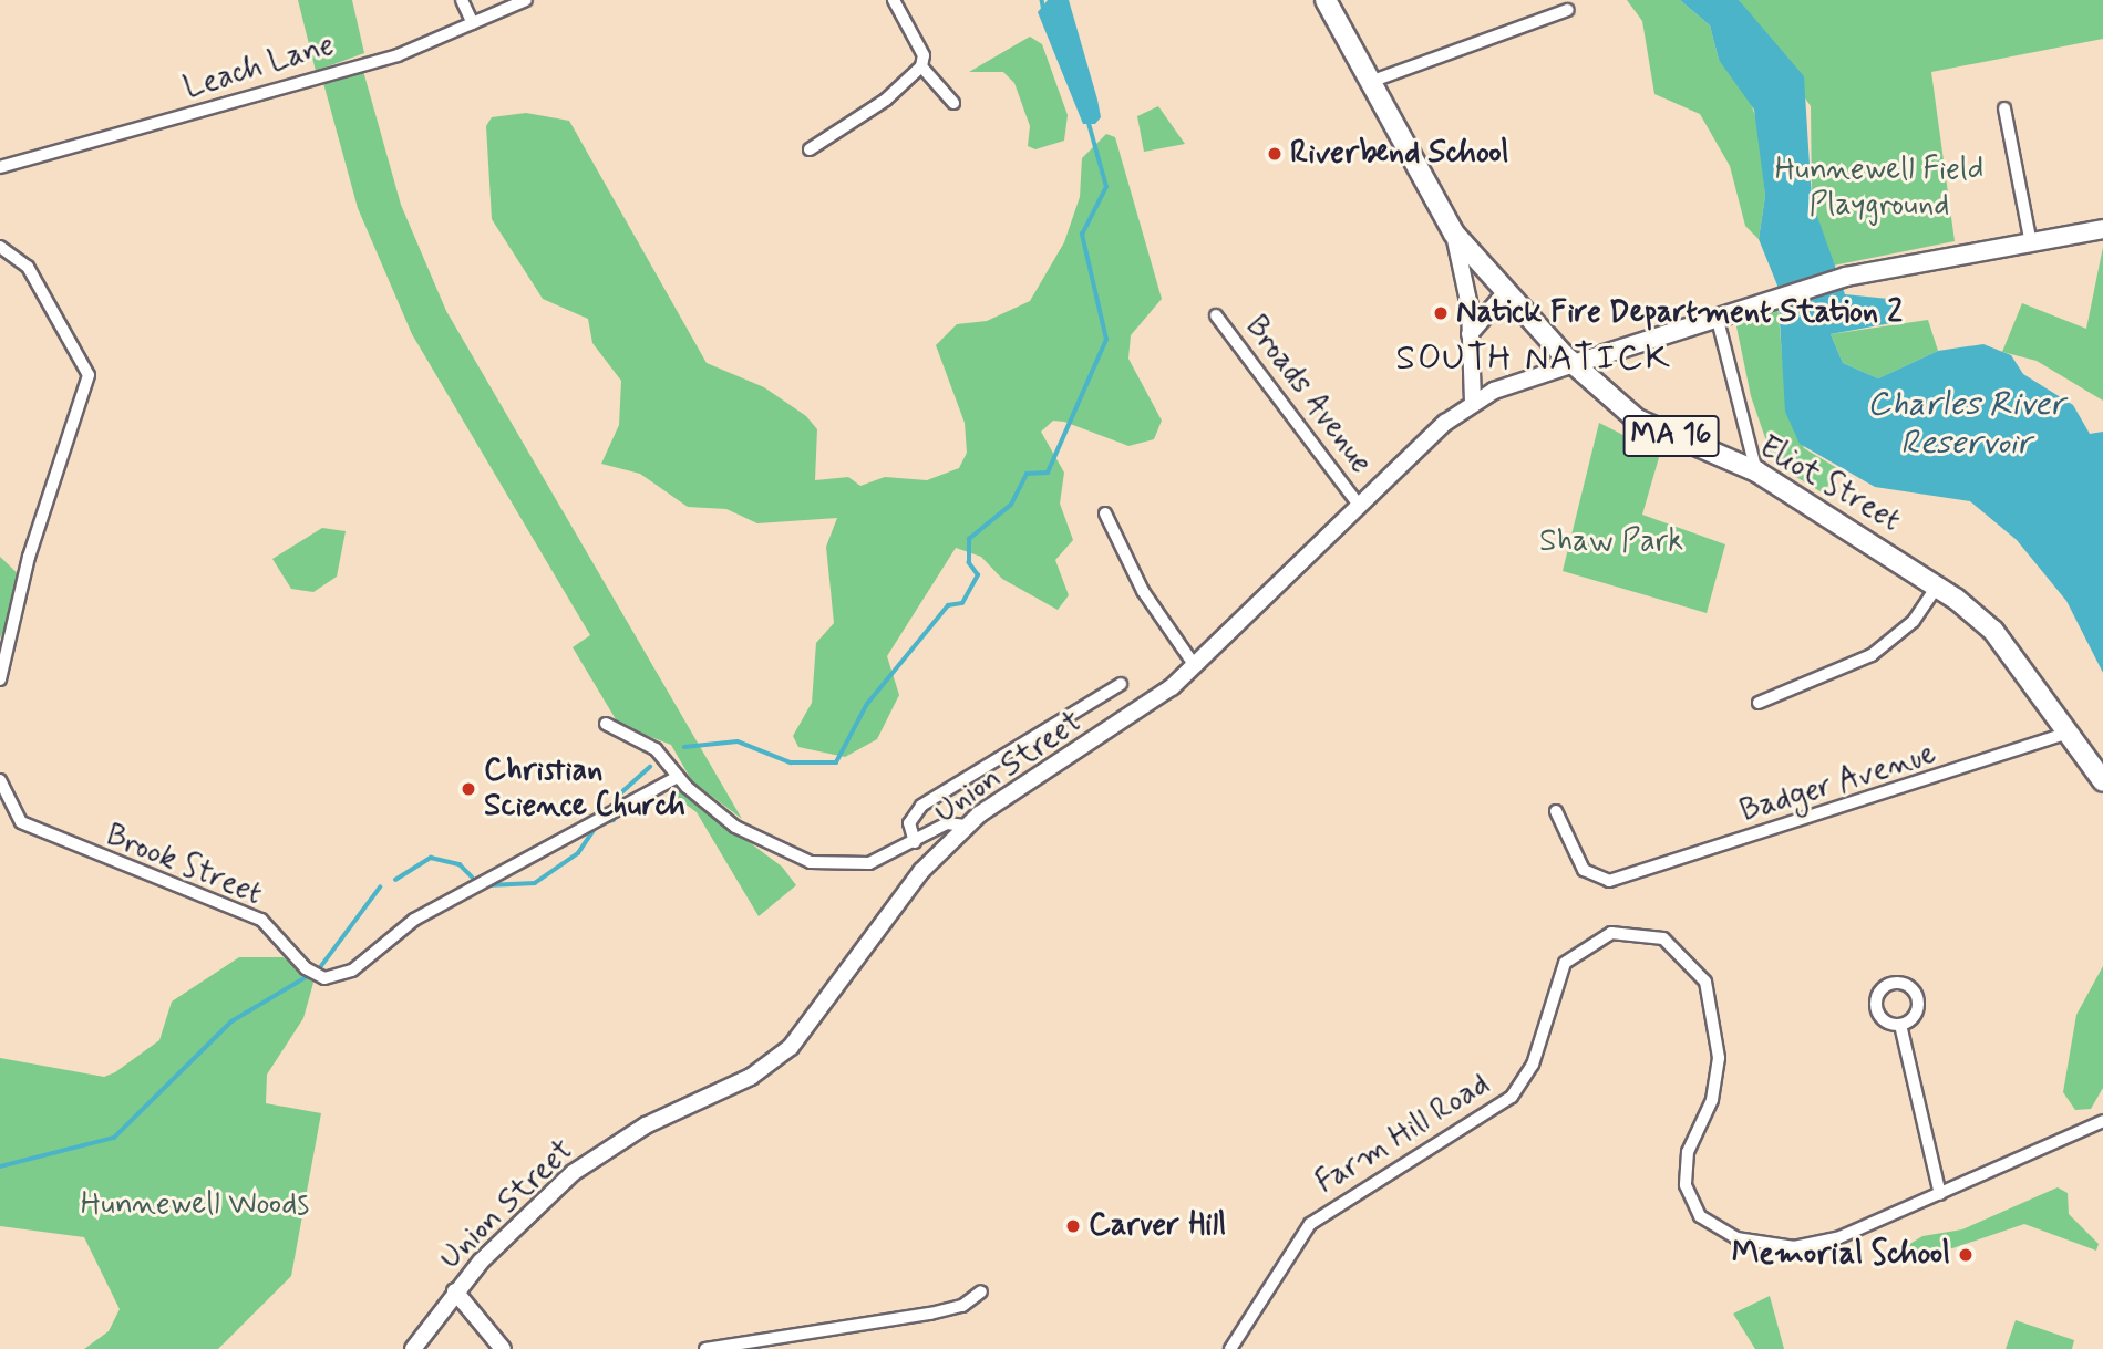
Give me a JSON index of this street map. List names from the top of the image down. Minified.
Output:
{"streets":{"main road":["MA 16","Eliot Street"],"street":["Leach Lane","Broads Avenue","Union Street","Badger Avenue","Brook Street","Farm Hill Road"]},"crossings":[["Broads Avenue","Union Street"],["Eliot Street","Union Street"],["Eliot Street","Badger Avenue"]],"districts":["SOUTH NATICK"],"water":["Charles River Reservoir"],"parks":["Hunnewell Field Playground","Shaw Park","Hunnewell Woods"],"places":["Riverbend School","Natick Fire Department Station 2","Christian Science Church","Carver Hill","Memorial School"]}
